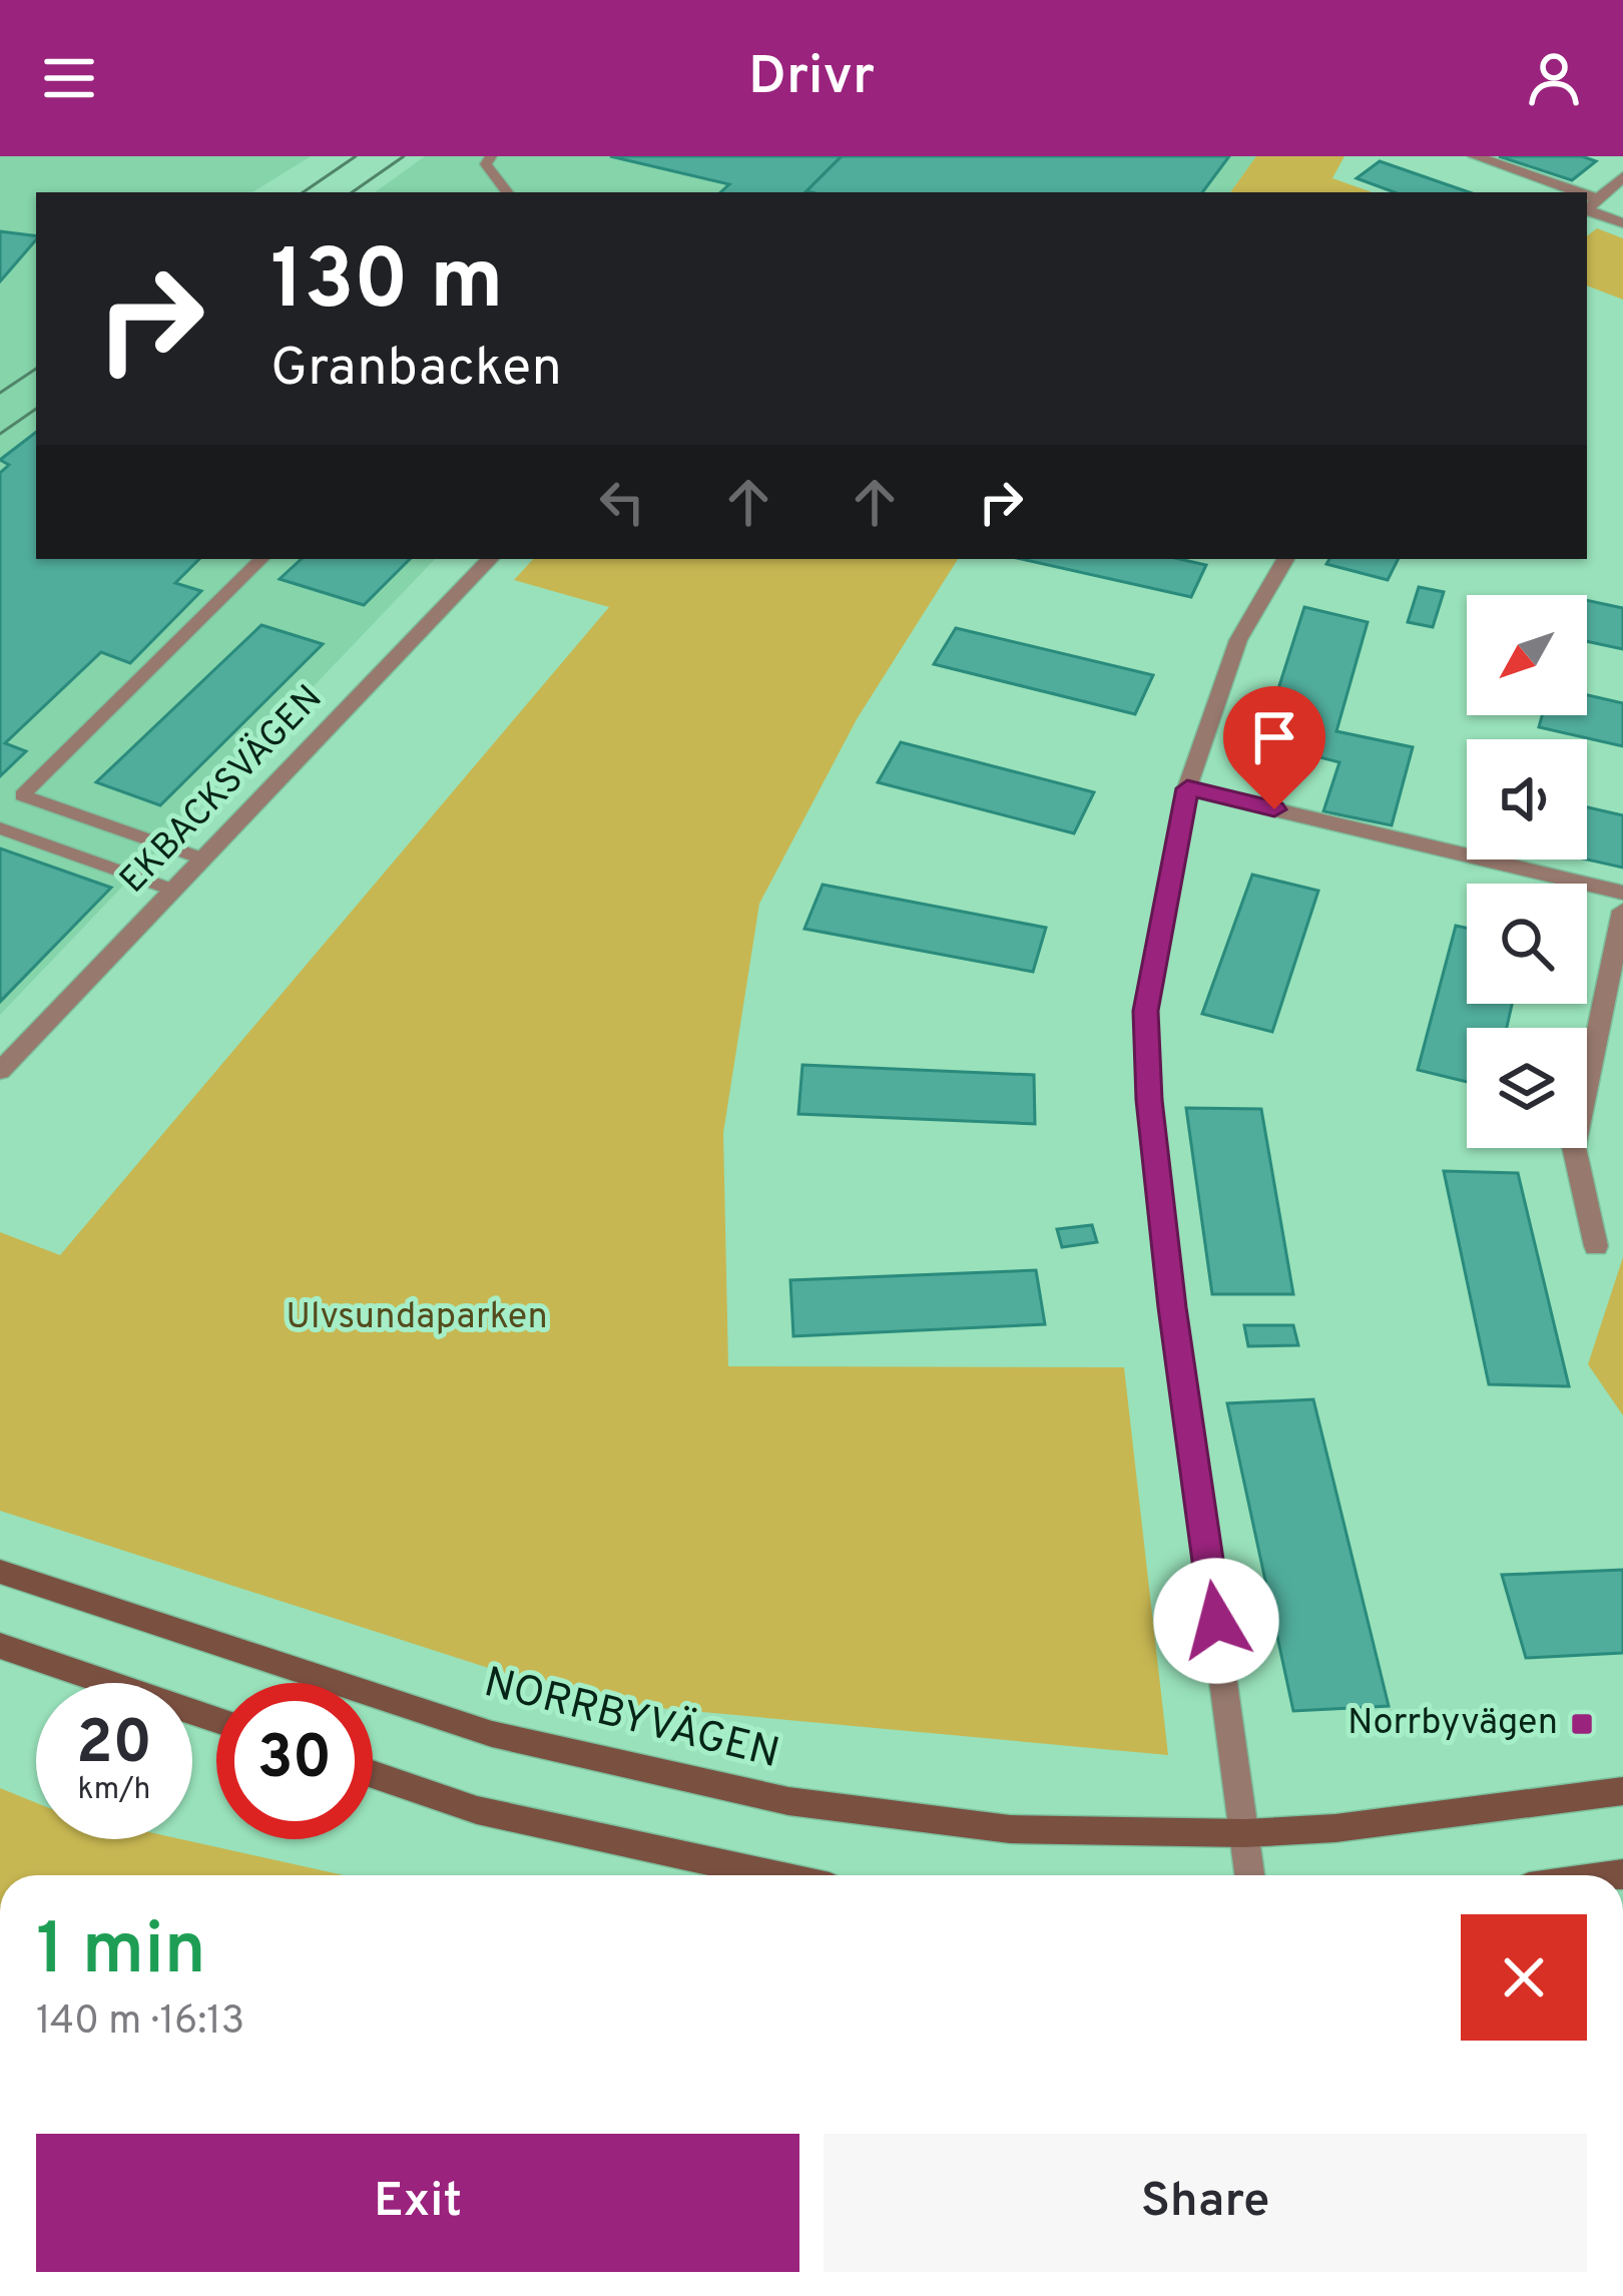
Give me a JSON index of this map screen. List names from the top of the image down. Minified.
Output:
{"streets":{"main road":["NORRBYVÄGEN"],"street":["EKBACKSVÄGEN"]},"parks":["Ulvsundaparken"],"places":{"transit":["Norrbyvägen"]},"north":"bottom left","page":{"header":"Drivr","turn":["130 m","Granbacken"],"speed":"20 km/h","limit":"30","heading":["1 min","140 m · 16:13"],"buttons":["Exit","Share"]}}
